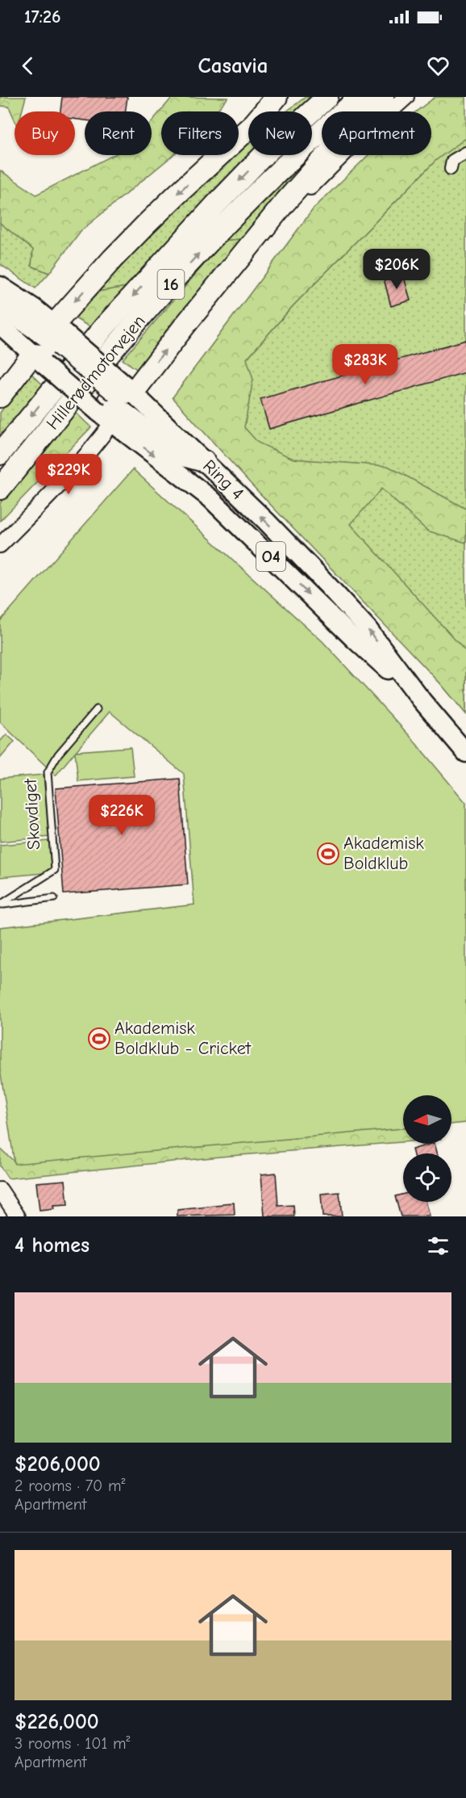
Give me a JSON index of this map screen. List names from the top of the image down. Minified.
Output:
{"streets":{"highway":["16","Hillerødmotorvejen"],"main road":["Ring 4","O4"],"lane":["Skovdiget"]},"places":{"sports":["Akademisk Boldklub","Akademisk Boldklub - Cricket"]},"north":"left","page":{"status":"17:26","header":"Casavia","chip":["Buy","Rent","Filters","New","Apartment"],"price":["$206K","$283K","$229K","$226K"],"heading":"4 homes","list":[{"name":"$206,000","note":"2 rooms · 70 m² · Apartment"},{"name":"$226,000","note":"3 rooms · 101 m² · Apartment"}]}}
